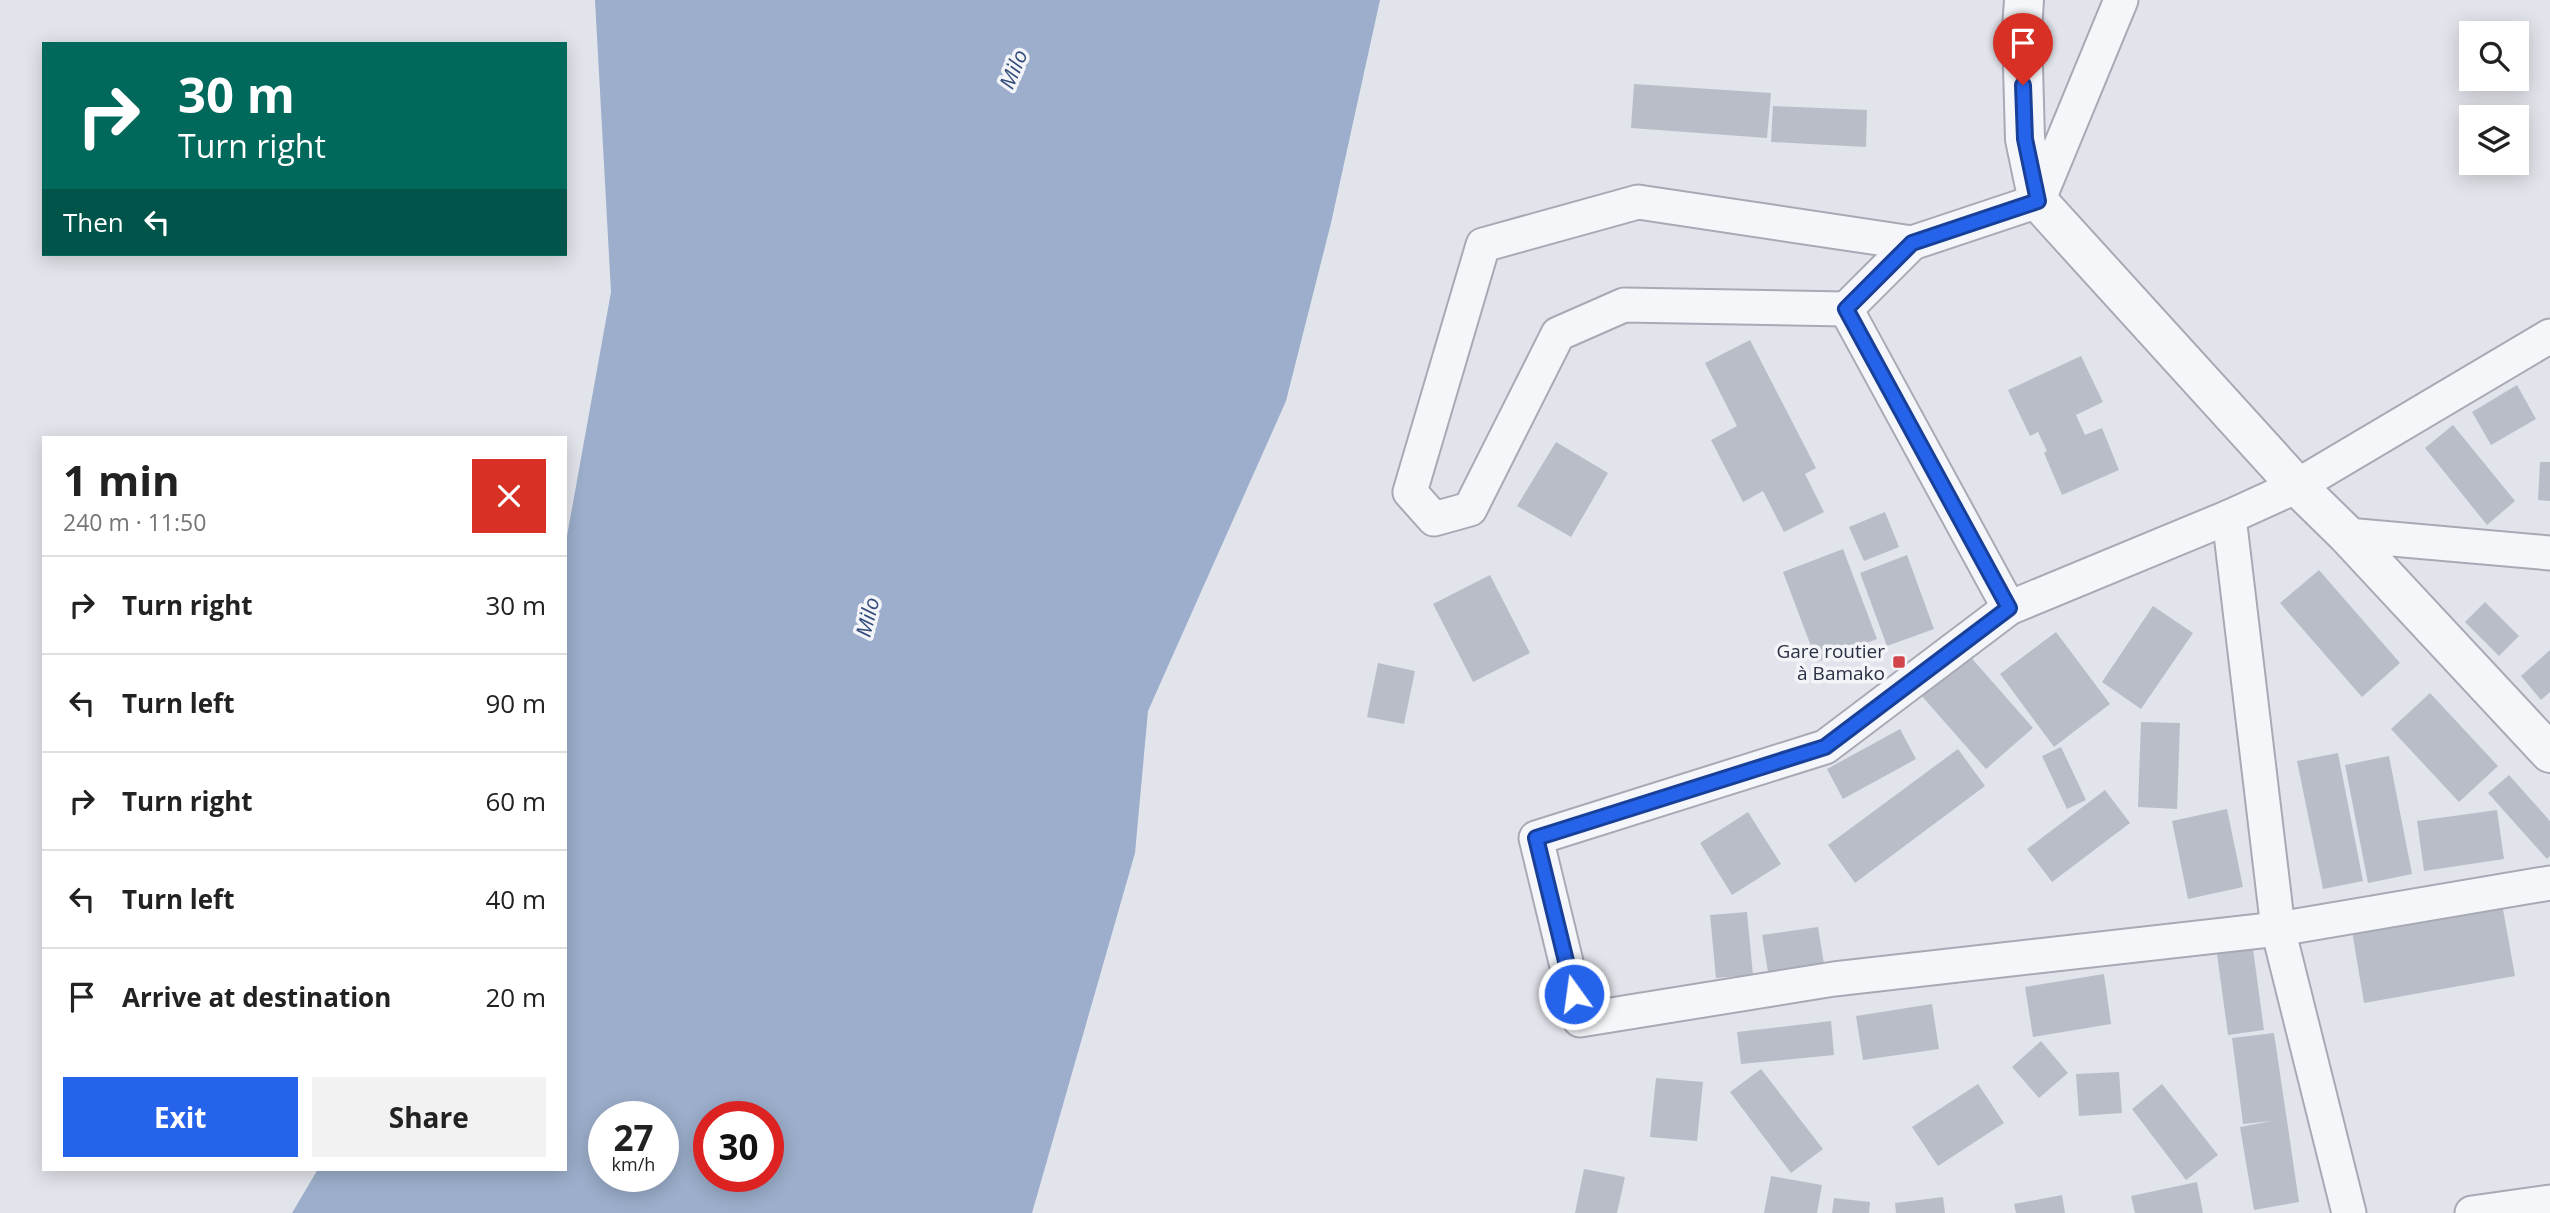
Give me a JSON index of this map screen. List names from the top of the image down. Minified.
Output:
{"water":["Milo"],"places":{"transit":["Gare routier à Bamako"]},"page":{"turn":["30 m","Turn right"],"then":"Then","heading":["1 min","240 m · 11:50"],"list":[{"name":"Turn right","value":"30 m"},{"name":"Turn left","value":"90 m"},{"name":"Turn right","value":"60 m"},{"name":"Turn left","value":"40 m"},{"name":"Arrive at destination","value":"20 m"}],"buttons":["Exit","Share"],"speed":"27 km/h","limit":"30"}}
